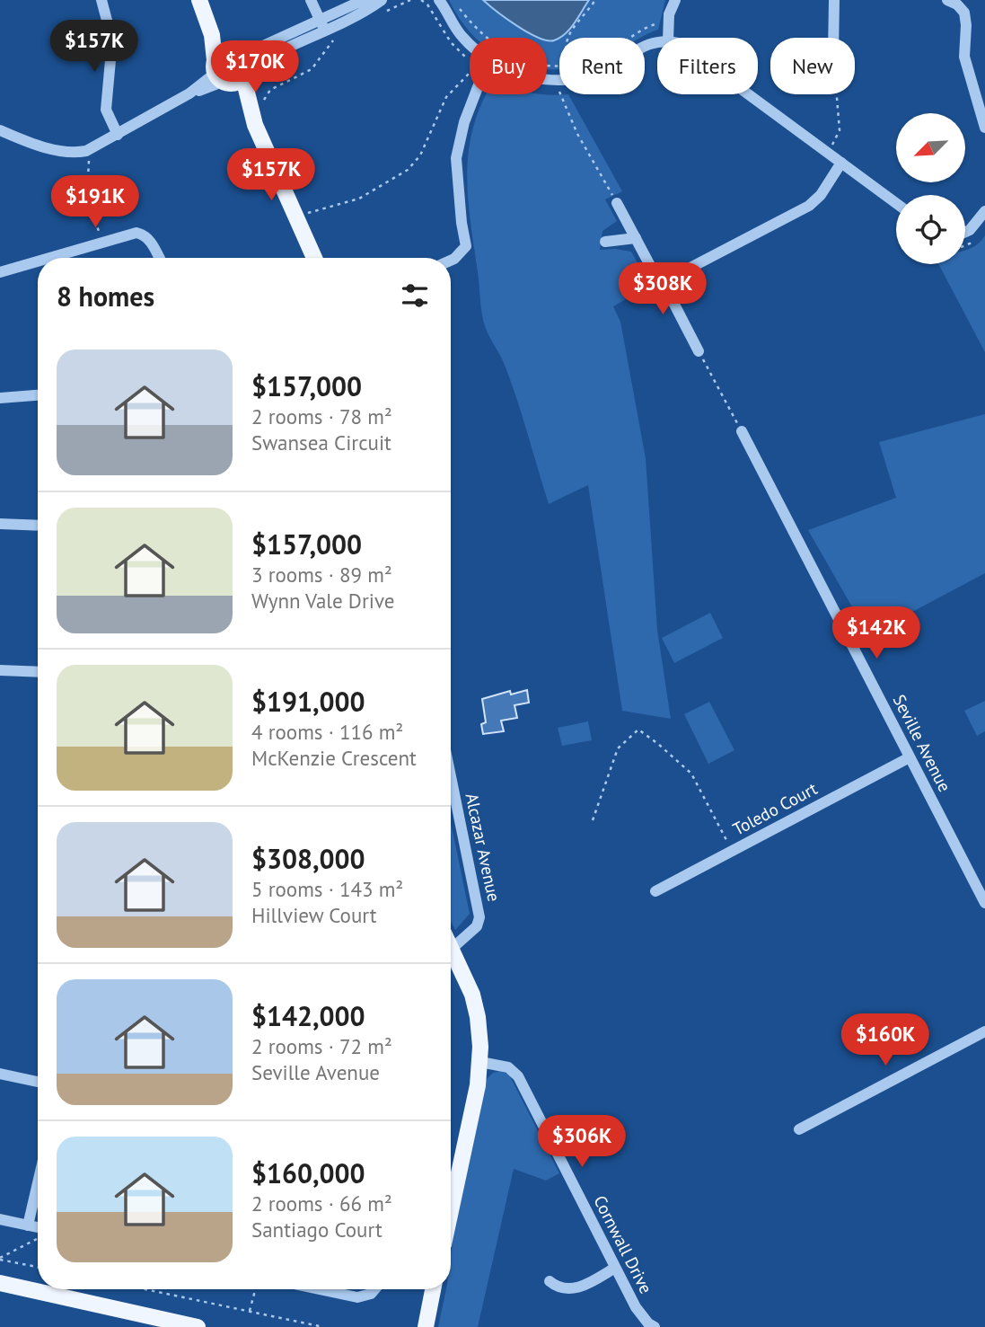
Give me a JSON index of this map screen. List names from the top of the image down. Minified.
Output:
{"streets":{"street":["Seville Avenue","Toledo Court","Alcazar Avenue","Cornwall Drive"]},"crossings":[["Seville Avenue","Toledo Court"]],"north":"bottom left","page":{"price":["$157K","$170K","$157K","$191K","$308K","$142K","$160K","$306K"],"chip":["Buy","Rent","Filters","New"],"heading":"8 homes","list":[{"name":"$157,000","note":"2 rooms · 78 m² · Swansea Circuit"},{"name":"$157,000","note":"3 rooms · 89 m² · Wynn Vale Drive"},{"name":"$191,000","note":"4 rooms · 116 m² · McKenzie Crescent"},{"name":"$308,000","note":"5 rooms · 143 m² · Hillview Court"},{"name":"$142,000","note":"2 rooms · 72 m² · Seville Avenue"},{"name":"$160,000","note":"2 rooms · 66 m² · Santiago Court"}]}}
